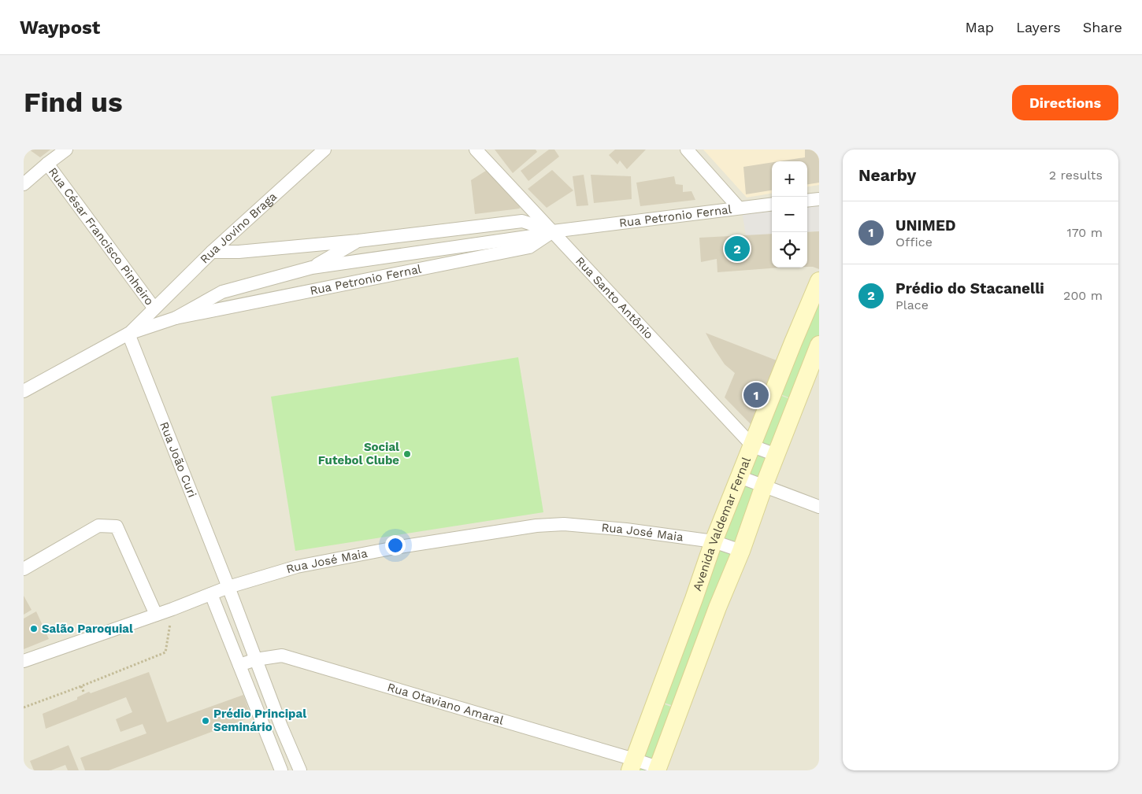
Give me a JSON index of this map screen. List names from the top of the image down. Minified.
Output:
{"streets":{"street":["Rua Petronio Fernal","Rua Jovino Braga","Rua César Francisco Pinheiro","Rua Santo Antônio","Rua João Curi","Avenida Valdemar Fernal","Rua José Maia","Rua Otaviano Amaral"]},"crossings":[["Rua Petronio Fernal","Rua Jovino Braga"],["Rua Petronio Fernal","Rua César Francisco Pinheiro"],["Rua Petronio Fernal","Rua Santo Antônio"],["Rua Petronio Fernal","Rua João Curi"],["Rua Jovino Braga","Rua César Francisco Pinheiro"],["Rua Santo Antônio","Avenida Valdemar Fernal"],["Rua João Curi","Rua José Maia"],["Rua João Curi","Rua Otaviano Amaral"],["Avenida Valdemar Fernal","Rua José Maia"],["Avenida Valdemar Fernal","Rua Otaviano Amaral"]],"places":["Social Futebol Clube","Salão Paroquial","Prédio Principal Seminário"],"page":{"header":"Waypost","nav":["Map","Layers","Share"],"buttons":"Directions","title":"Find us","heading":["Nearby","2 results"],"map_buttons":["+","−"],"list":[{"mark":"1","name":"UNIMED","note":"Office","value":"170 m"},{"mark":"2","name":"Prédio do Stacanelli","note":"Place","value":"200 m"}],"pins":["2","1"]}}
